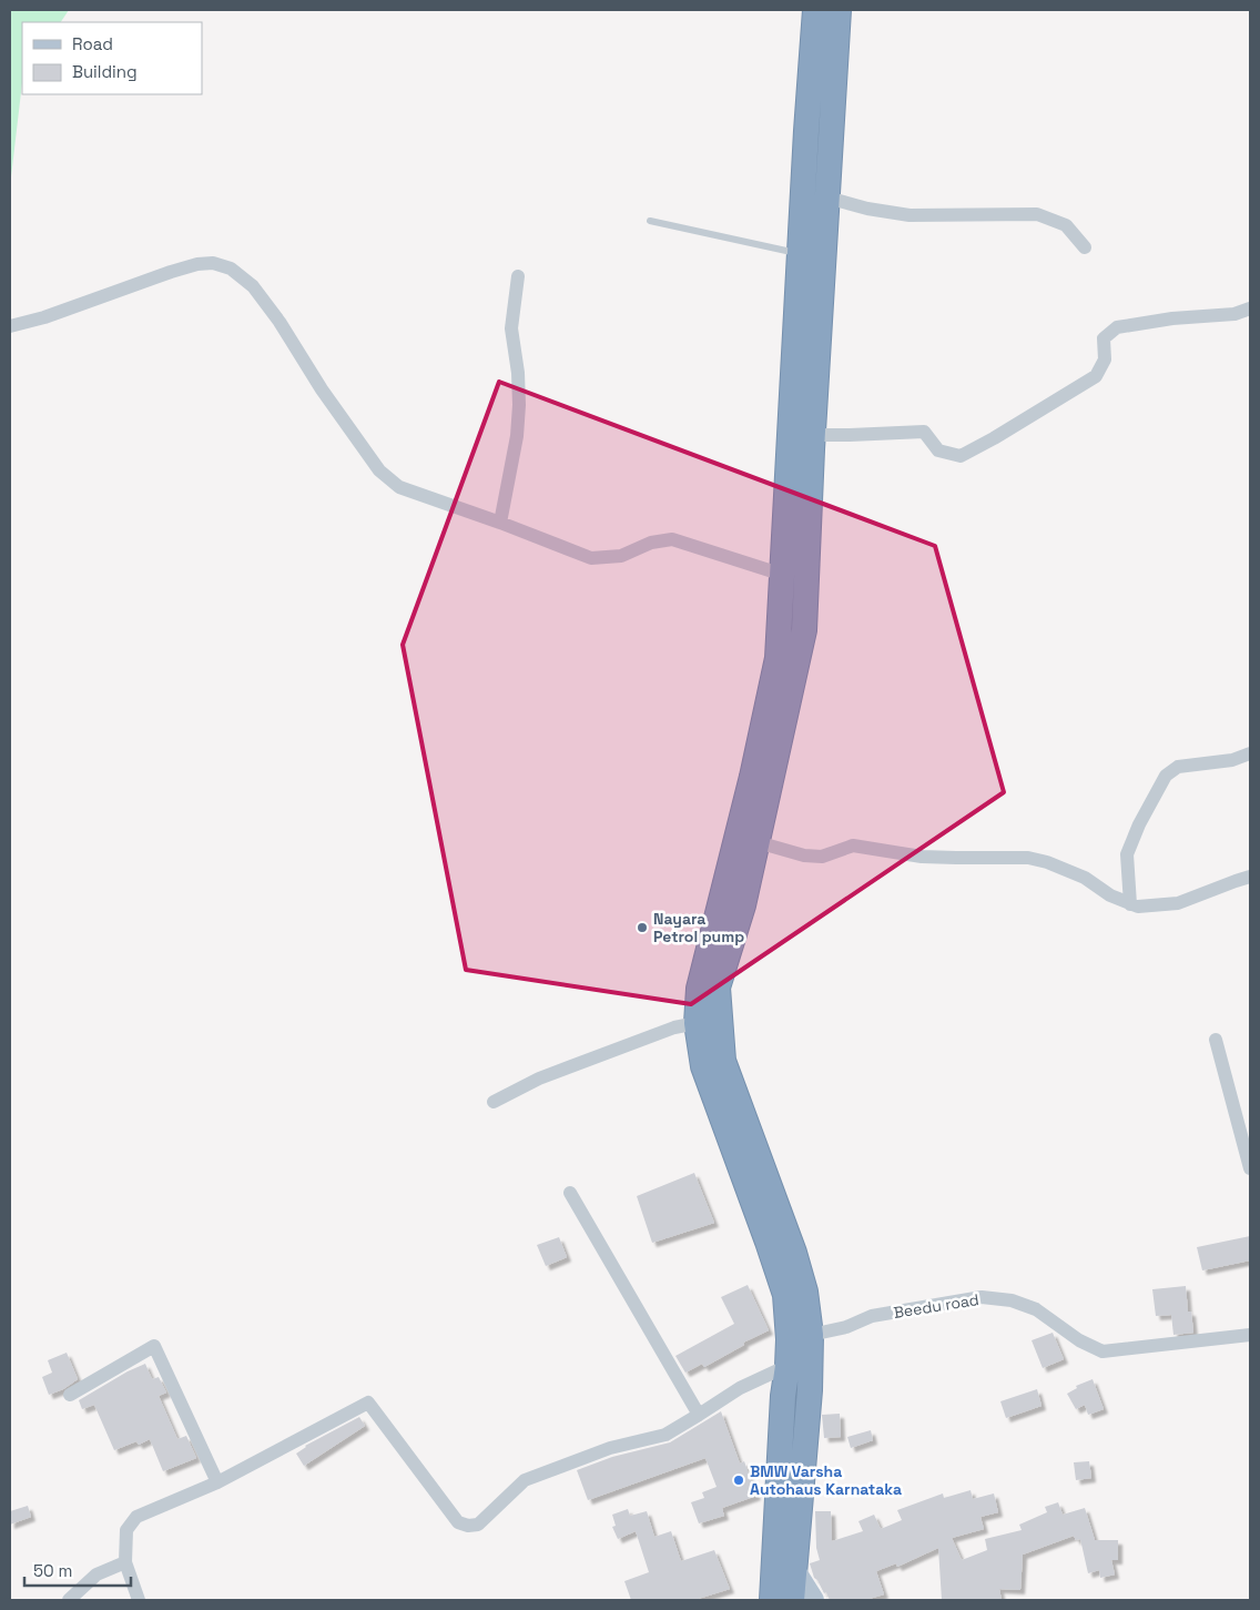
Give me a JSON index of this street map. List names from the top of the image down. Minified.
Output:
{"streets":{"street":["Beedu road"]},"places":["Nayara Petrol pump","BMW Varsha Autohaus Karnataka"],"legend":["Road","Building"],"scale_bar":"50 m"}
